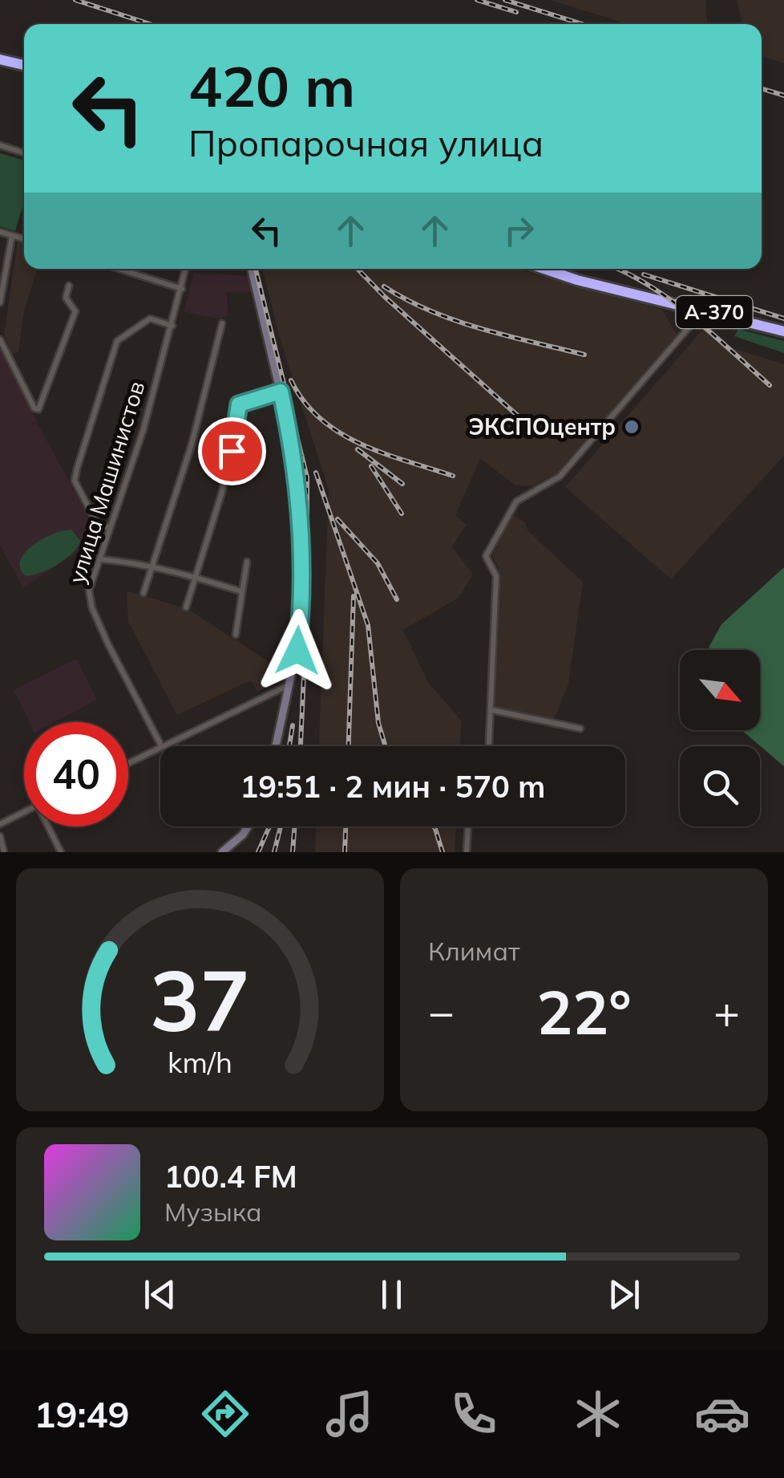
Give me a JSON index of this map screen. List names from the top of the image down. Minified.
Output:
{"streets":{"highway":["А-370"],"street":["улица Машинистов"]},"places":["ЭКСПОцентр"],"north":"bottom right","page":{"turn":["420 m","Пропарочная улица"],"limit":"40","trip":"19:51 · 2 мин · 570 m","tile":"Климат","heat":["−","22°","+"],"song":["100.4 FM","Музыка"],"tabs":"19:49","gauge":["37","km/h"]}}
